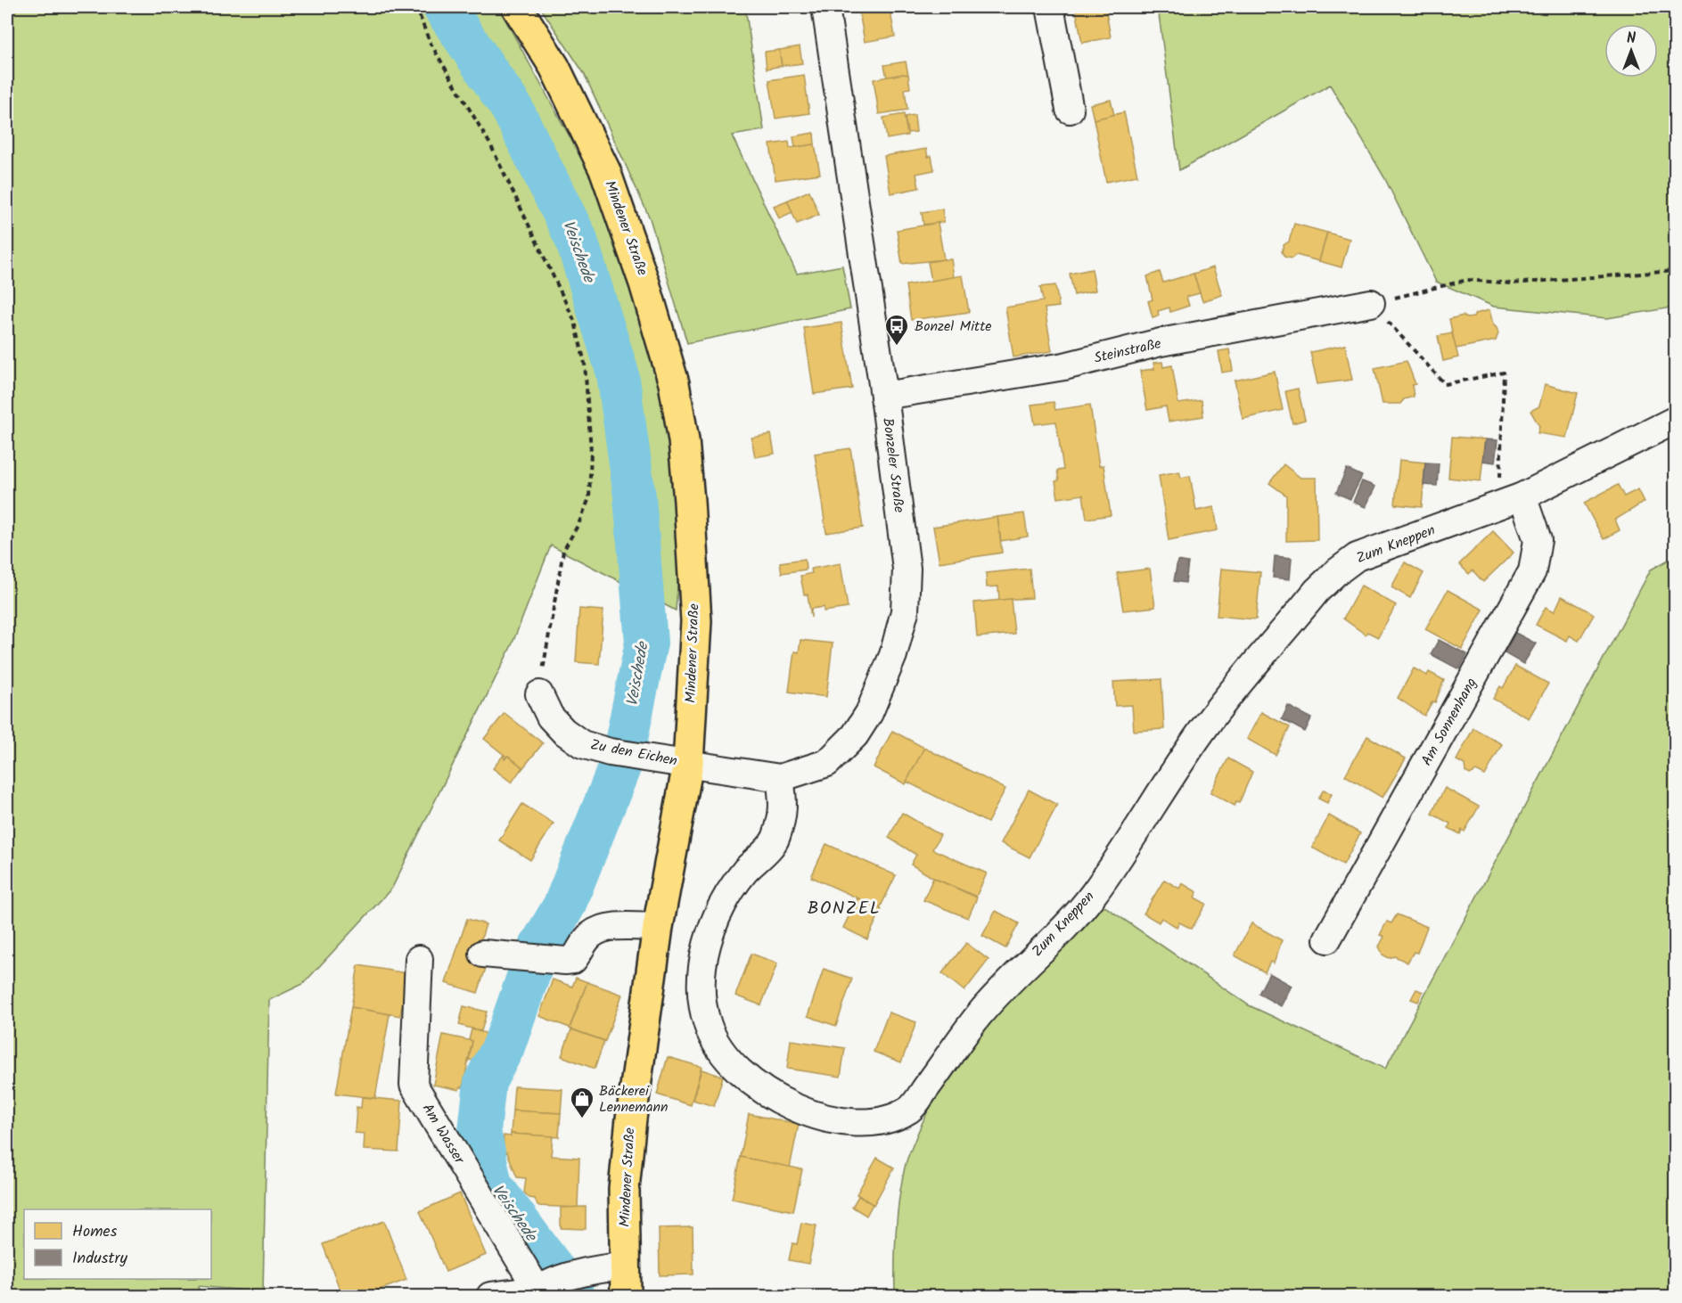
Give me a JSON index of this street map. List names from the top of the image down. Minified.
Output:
{"streets":{"main road":["Mindener Straße"],"street":["Steinstraße","Bonzeler Straße","Zum Kneppen","Am Sonnenhang","Zu den Eichen","Am Wasser"]},"crossings":[["Mindener Straße","Bonzeler Straße"],["Mindener Straße","Zu den Eichen"],["Steinstraße","Bonzeler Straße"],["Bonzeler Straße","Zum Kneppen"],["Bonzeler Straße","Zu den Eichen"],["Zum Kneppen","Am Sonnenhang"]],"districts":["BONZEL"],"water":["Veischede"],"places":{"bus stop":["Bonzel Mitte"],"shop":["Bäckerei Lennemann"]},"legend":["Homes","Industry"],"north":"top"}
